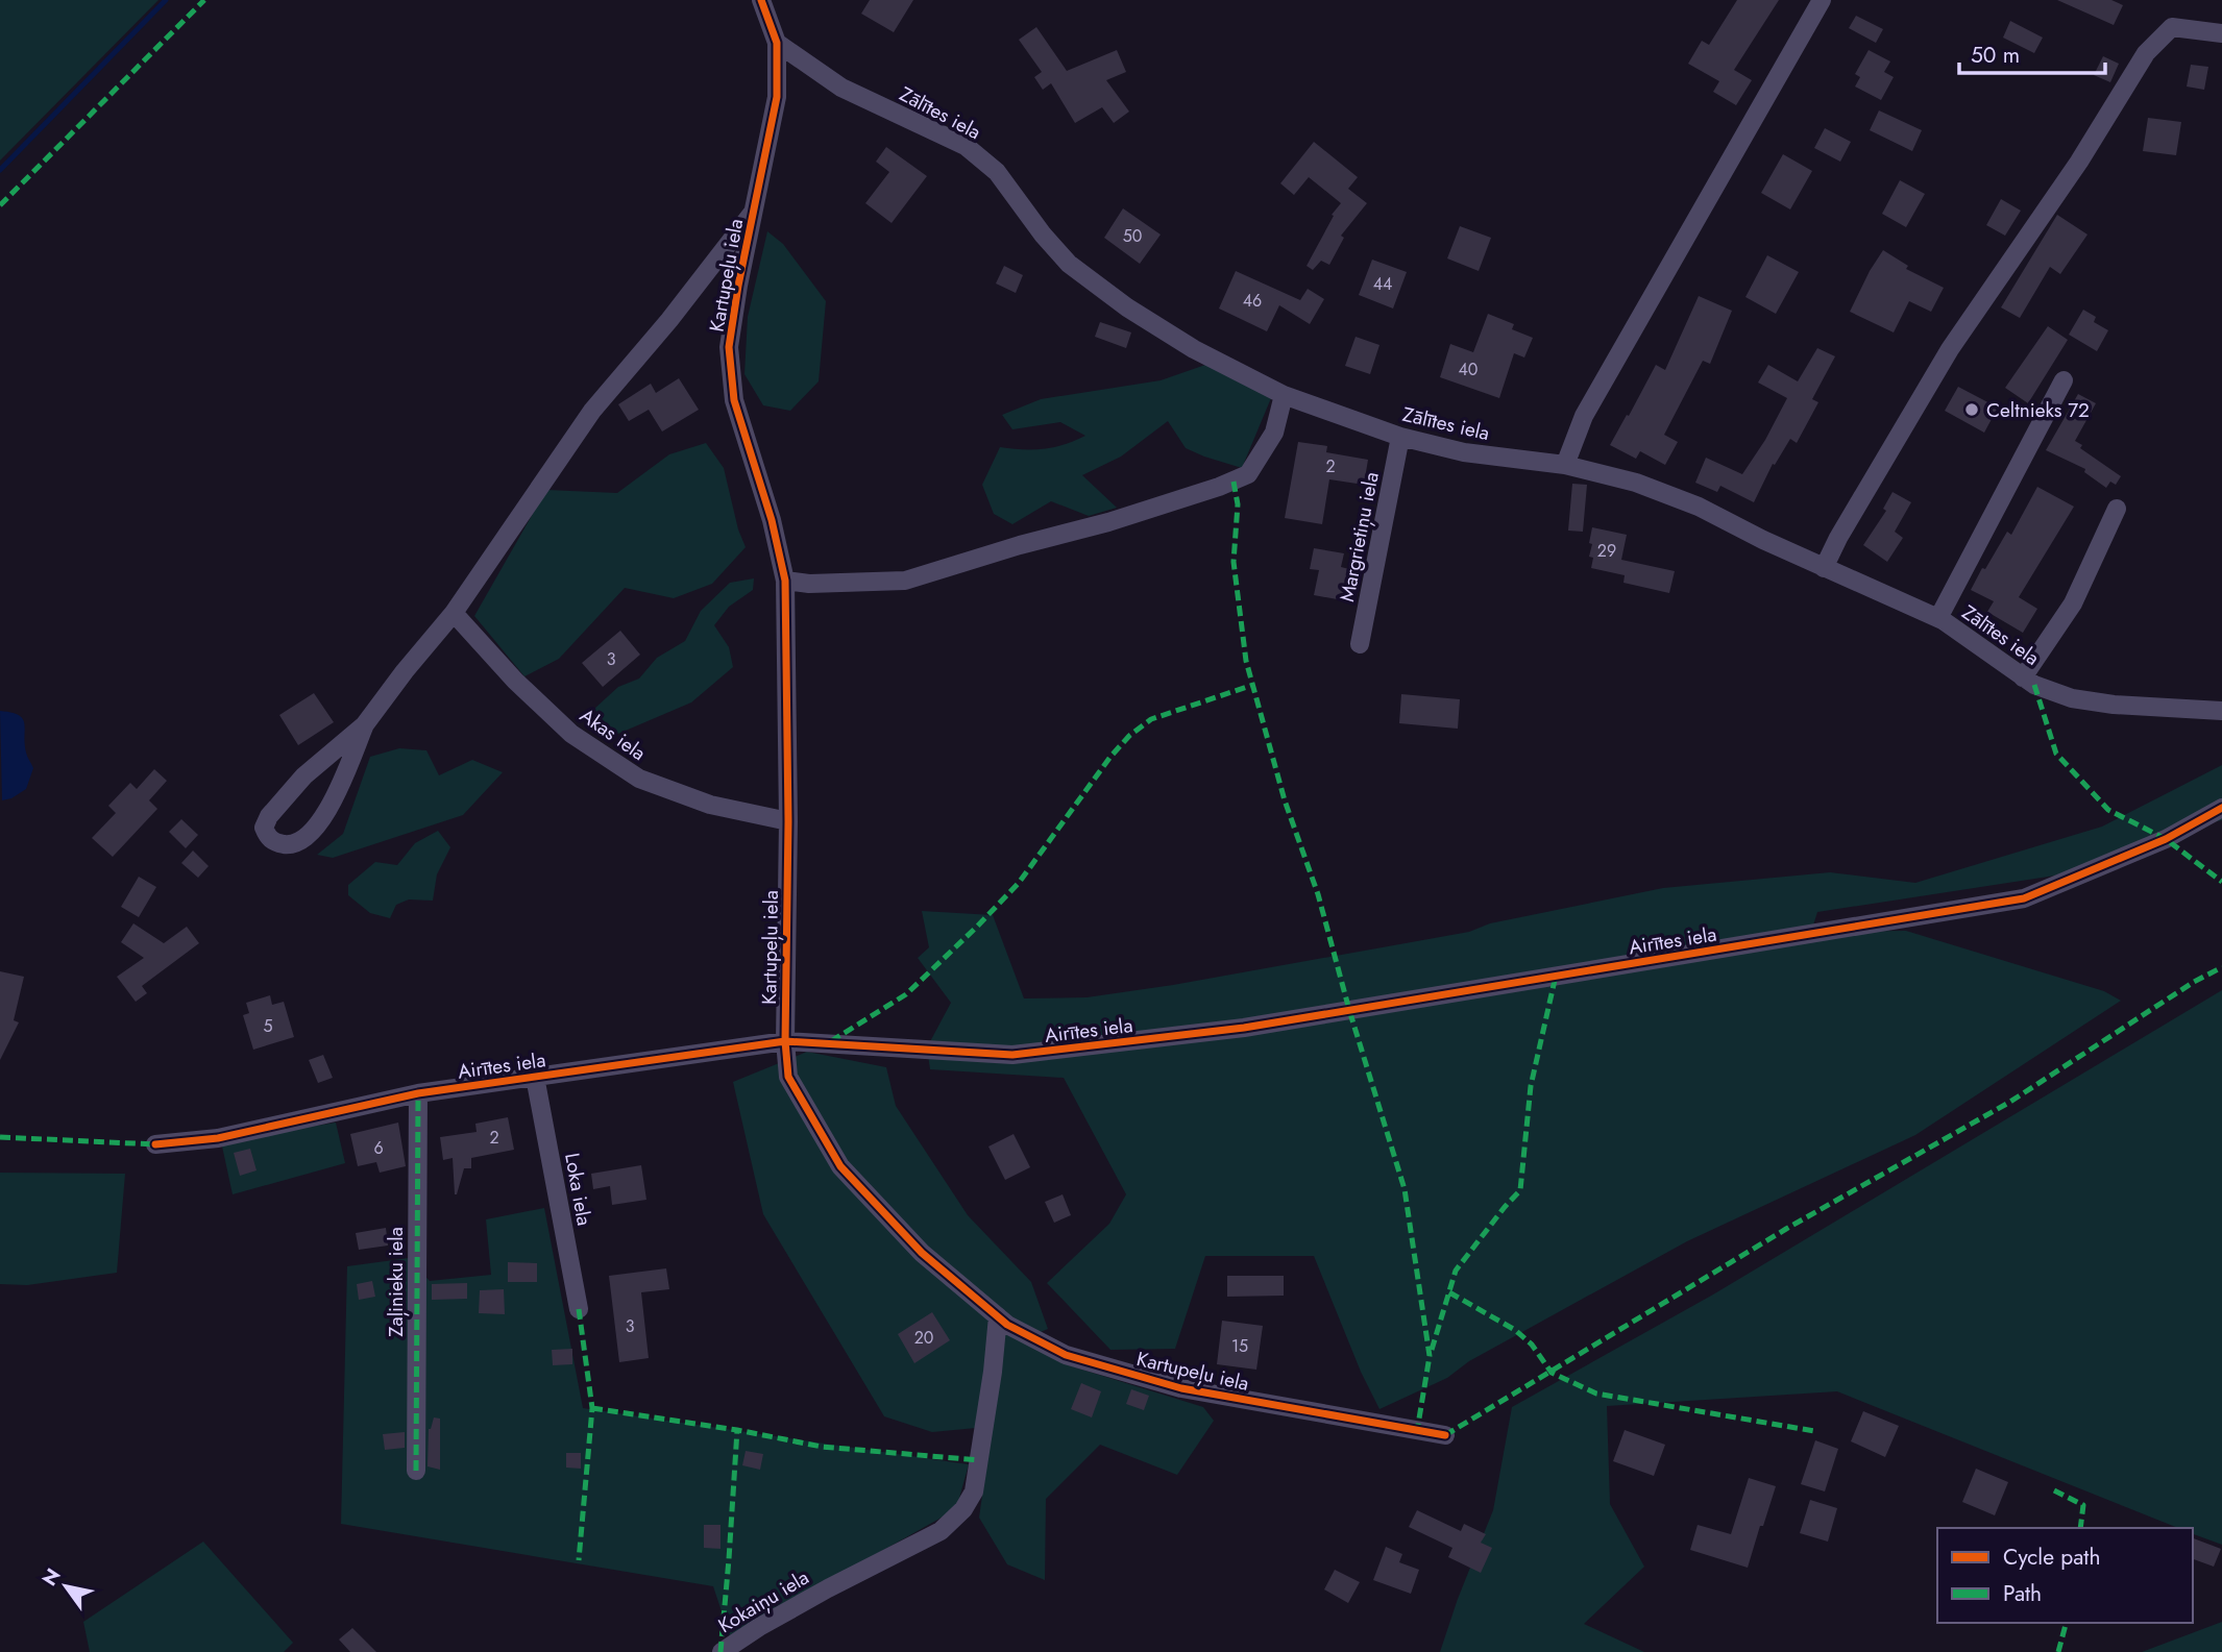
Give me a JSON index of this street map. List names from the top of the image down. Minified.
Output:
{"streets":{"street":["Zālītes iela","Kartupeļu iela","Margrietiņu iela","Akas iela","Airītes iela","Loka iela","Zaļinieku iela","Kokaiņu iela"]},"crossings":[["Zālītes iela","Kartupeļu iela"],["Zālītes iela","Margrietiņu iela"],["Kartupeļu iela","Akas iela"],["Kartupeļu iela","Airītes iela"],["Kartupeļu iela","Kokaiņu iela"],["Airītes iela","Loka iela"],["Airītes iela","Zaļinieku iela"]],"places":["Celtnieks 72"],"house_numbers":["50","44","46","40","2","29","3","5","2","6","3","20","15"],"legend":["Cycle path","Path"],"scale_bar":"50 m","north":"top left"}
